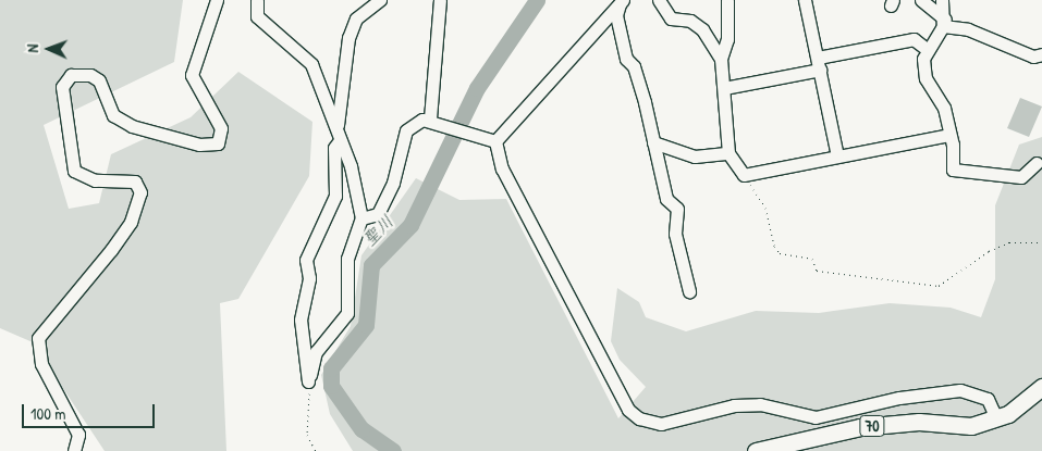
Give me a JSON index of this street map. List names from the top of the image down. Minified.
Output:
{"streets":{"main road":["70"]},"water":["聖川"],"scale_bar":"100 m","north":"left"}
